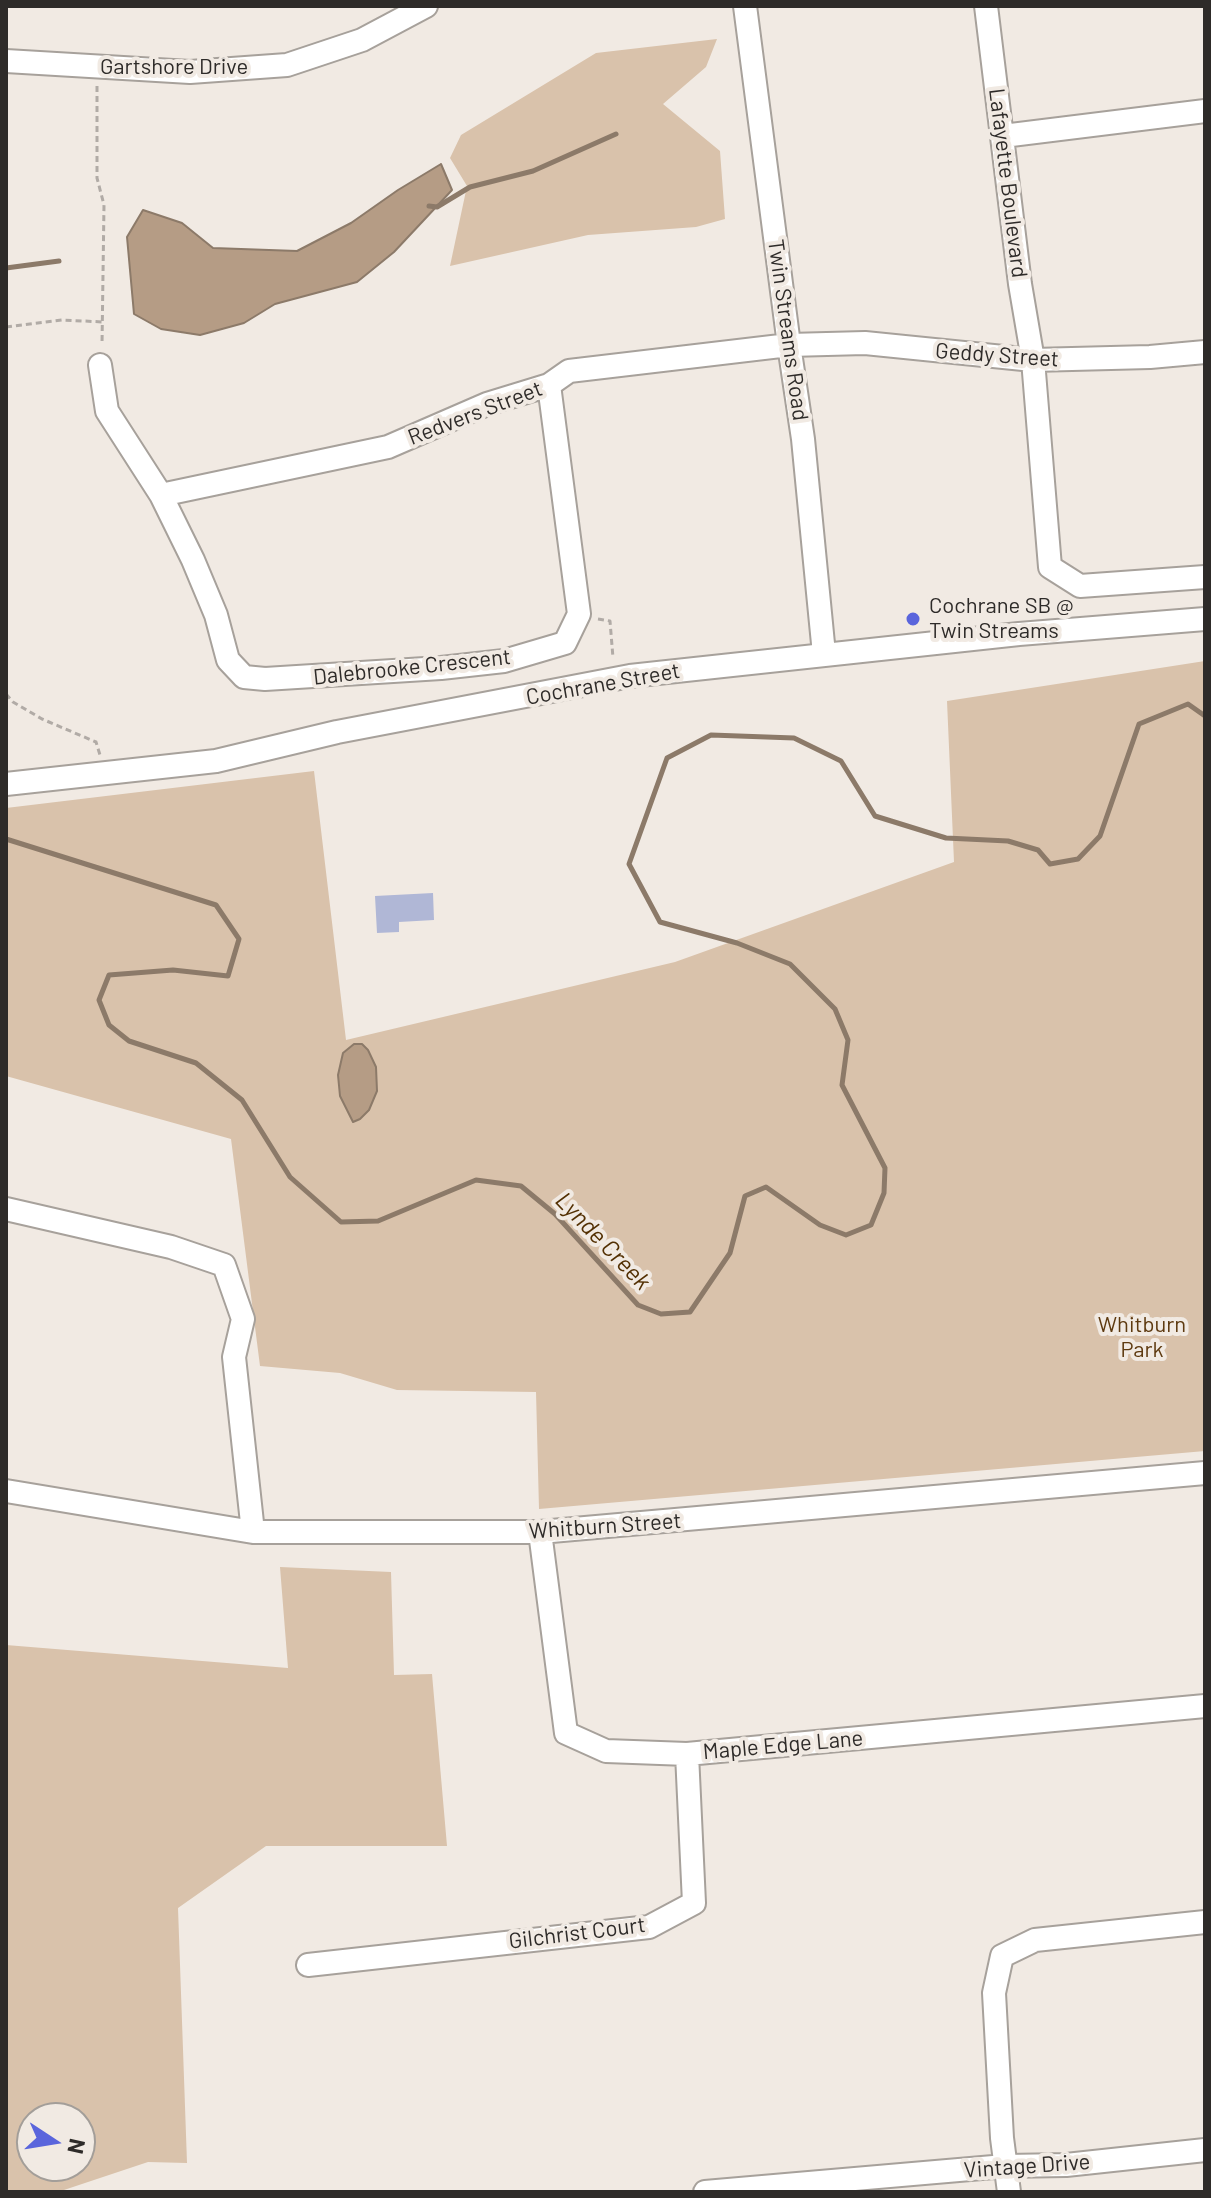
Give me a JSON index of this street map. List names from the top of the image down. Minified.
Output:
{"streets":{"street":["Gartshore Drive","Lafayette Boulevard","Twin Streams Road","Geddy Street","Redvers Street","Dalebrooke Crescent","Cochrane Street","Whitburn Street","Maple Edge Lane","Gilchrist Court","Vintage Drive"]},"crossings":[["Lafayette Boulevard","Geddy Street"],["Twin Streams Road","Geddy Street"],["Twin Streams Road","Redvers Street"],["Twin Streams Road","Cochrane Street"],["Geddy Street","Redvers Street"],["Redvers Street","Dalebrooke Crescent"],["Whitburn Street","Maple Edge Lane"],["Maple Edge Lane","Gilchrist Court"]],"water":["Lynde Creek"],"parks":["Whitburn Park"],"places":["Cochrane SB @ Twin Streams"],"north":"right"}
